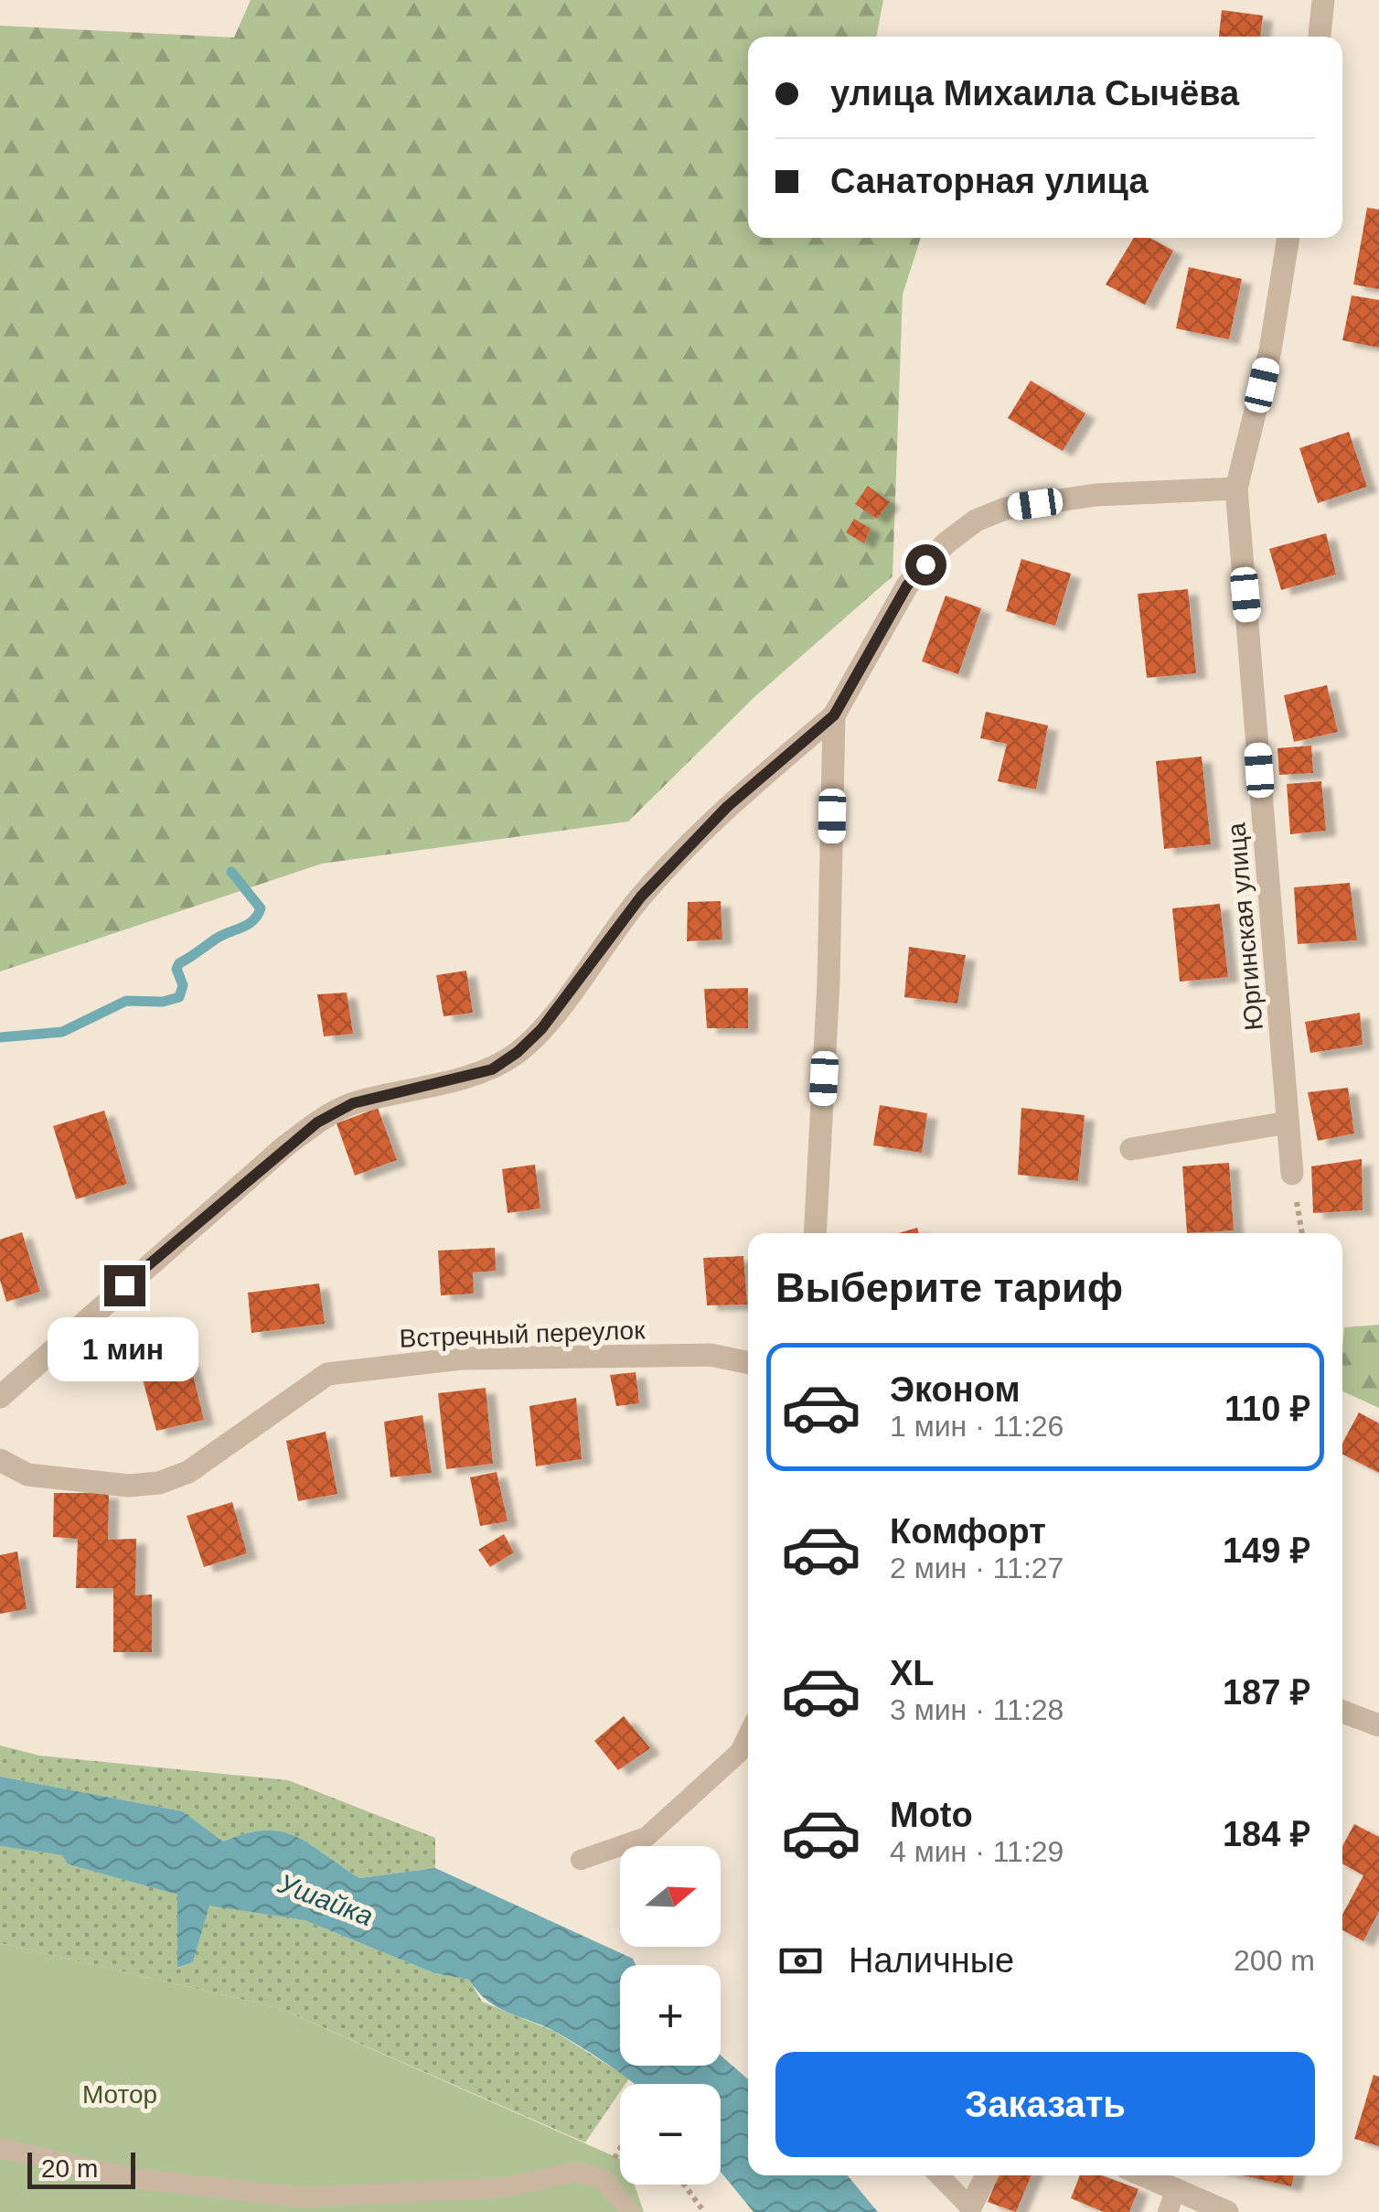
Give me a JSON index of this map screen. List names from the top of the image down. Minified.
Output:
{"streets":{"street":["Юргинская улица","Встречный переулок"]},"water":["Ушайка"],"parks":["Мотор"],"scale_bar":"20 m","north":"right","page":{"banner":["улица Михаила Сычёва","Санаторная улица"],"heading":"Выберите тариф","bubble":"1 мин","list":[{"name":"Эконом","note":"1 мин · 11:26","value":"110 ₽"},{"name":"Комфорт","note":"2 мин · 11:27","value":"149 ₽"},{"name":"XL","note":"3 мин · 11:28","value":"187 ₽"},{"name":"Moto","note":"4 мин · 11:29","value":"184 ₽"}],"map_buttons":["+","−"],"pay":["Наличные","200 m"],"buttons":"Заказать","scale":"20 m"}}
